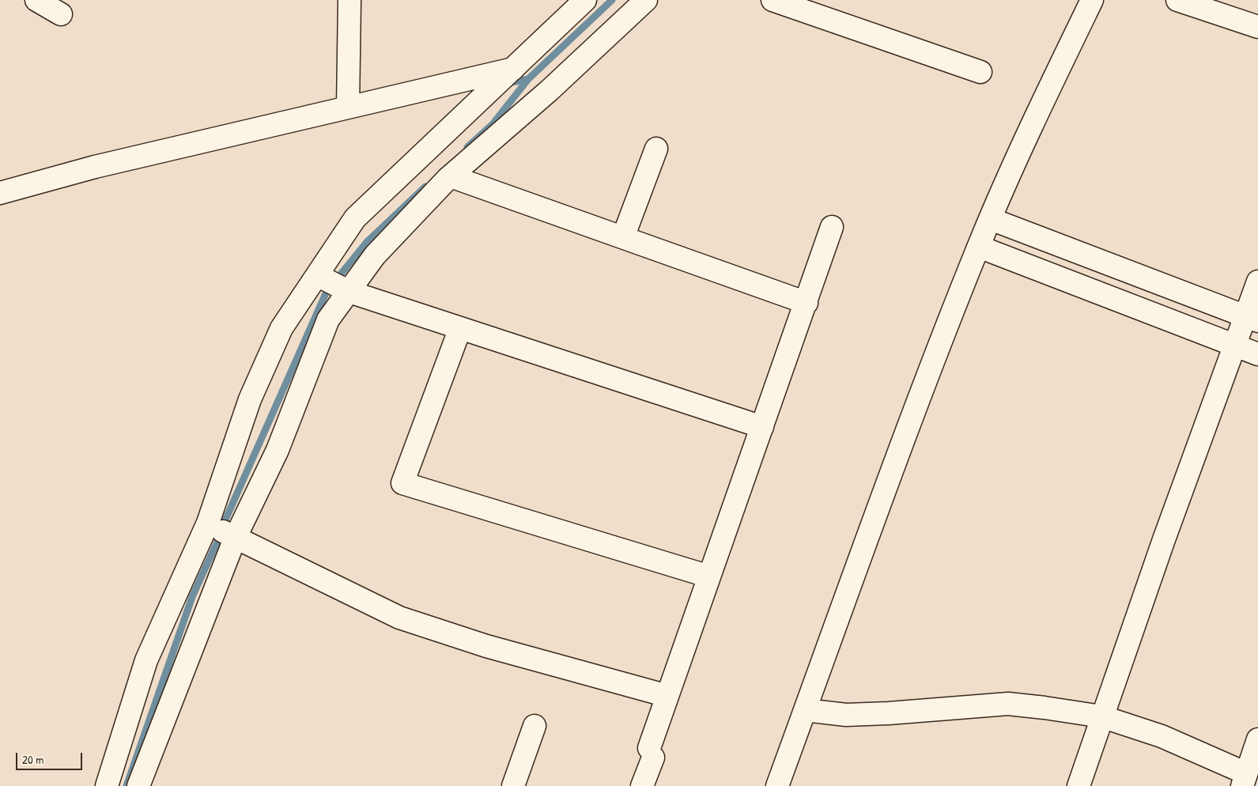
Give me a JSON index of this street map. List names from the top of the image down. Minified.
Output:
{"scale_bar":"20 m"}
